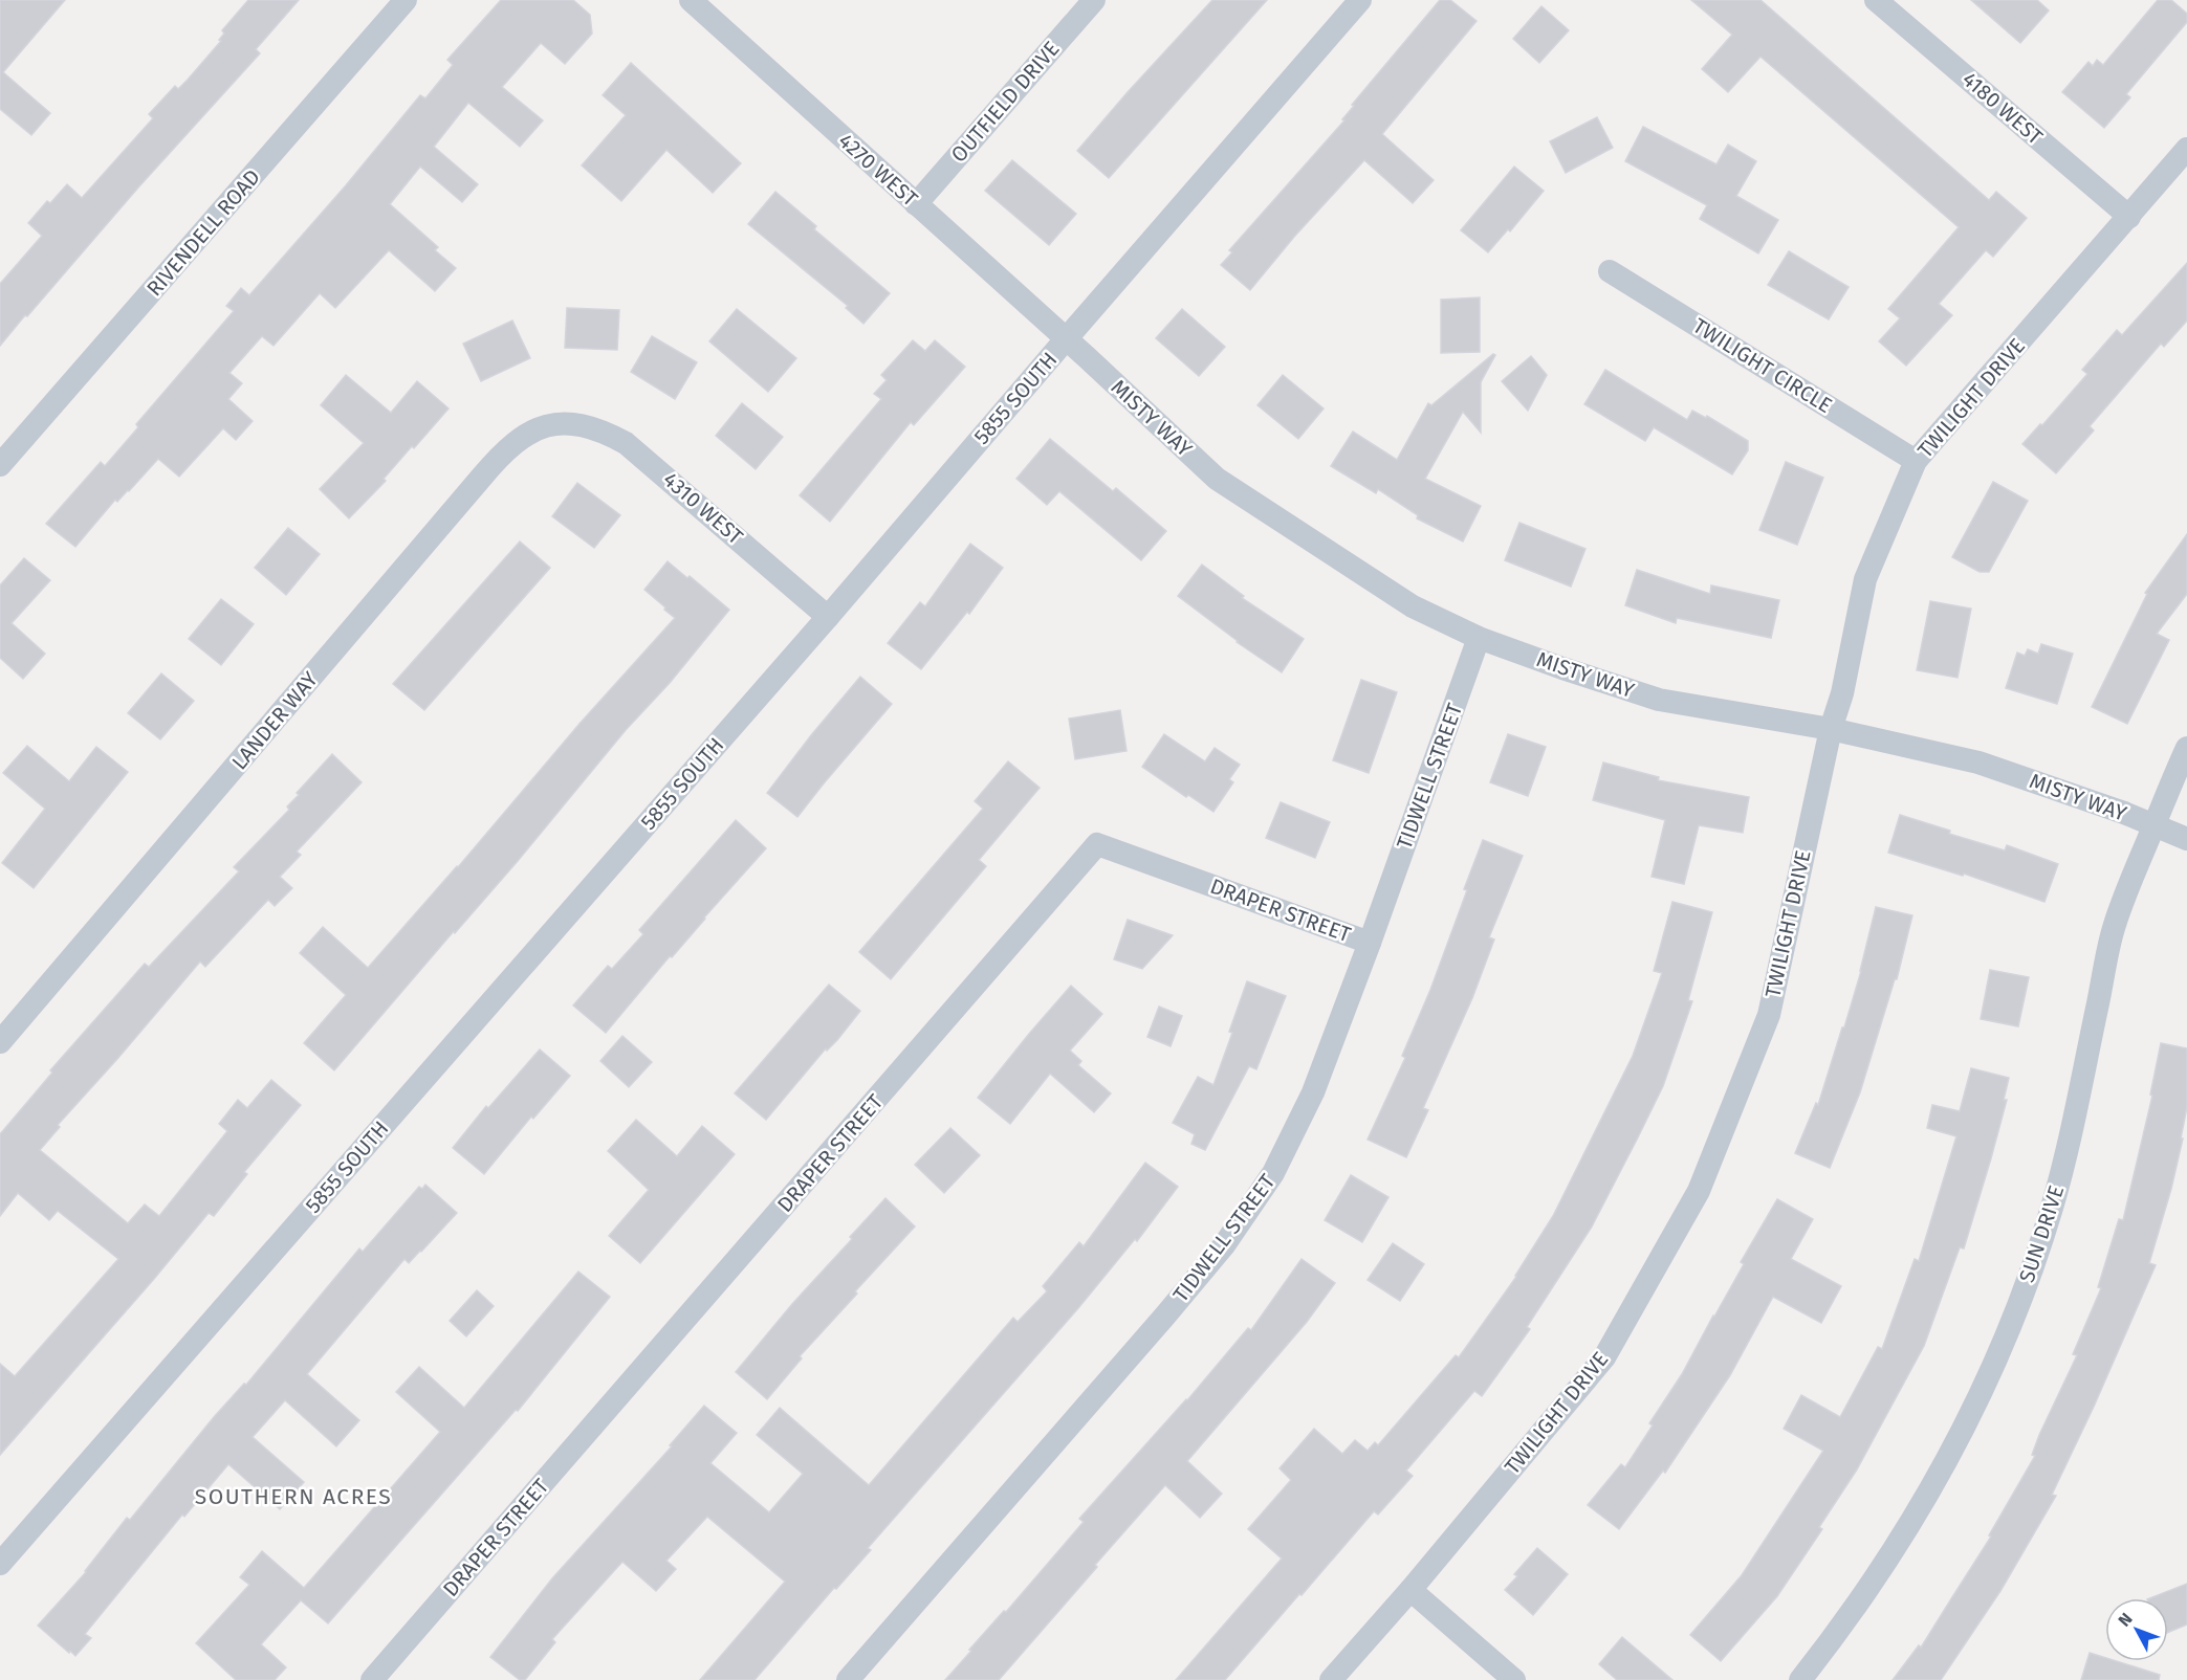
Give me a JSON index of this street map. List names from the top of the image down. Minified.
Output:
{"streets":{"street":["OUTFIELD DRIVE","4180 WEST","4270 WEST","RIVENDELL ROAD","TWILIGHT CIRCLE","5855 SOUTH","TWILIGHT DRIVE","MISTY WAY","4310 WEST","LANDER WAY","TIDWELL STREET","DRAPER STREET","SUN DRIVE"]},"crossings":[["OUTFIELD DRIVE","4270 WEST"],["4180 WEST","TWILIGHT DRIVE"],["4270 WEST","5855 SOUTH"],["4270 WEST","MISTY WAY"],["TWILIGHT CIRCLE","TWILIGHT DRIVE"],["5855 SOUTH","MISTY WAY"],["5855 SOUTH","4310 WEST"],["TWILIGHT DRIVE","MISTY WAY"],["MISTY WAY","TIDWELL STREET"],["MISTY WAY","SUN DRIVE"],["4310 WEST","LANDER WAY"],["TIDWELL STREET","DRAPER STREET"]],"districts":["SOUTHERN ACRES"],"north":"top left"}
